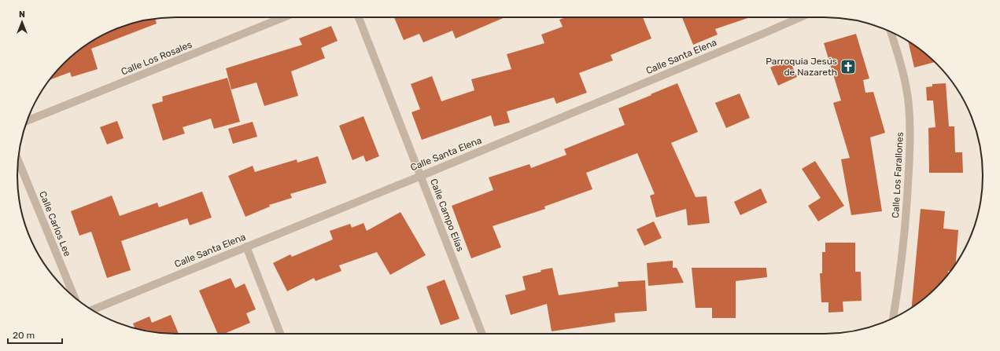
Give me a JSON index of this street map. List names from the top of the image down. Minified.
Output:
{"streets":{"street":["Calle Santa Elena","Calle Los Rosales","Calle Los Farallones","Calle Campo Elías","Calle Carlos Lee"]},"crossings":[["Calle Santa Elena","Calle Campo Elías"]],"places":{"church":["Parroquia Jesús de Nazareth"]},"scale_bar":"20 m","north":"top"}
